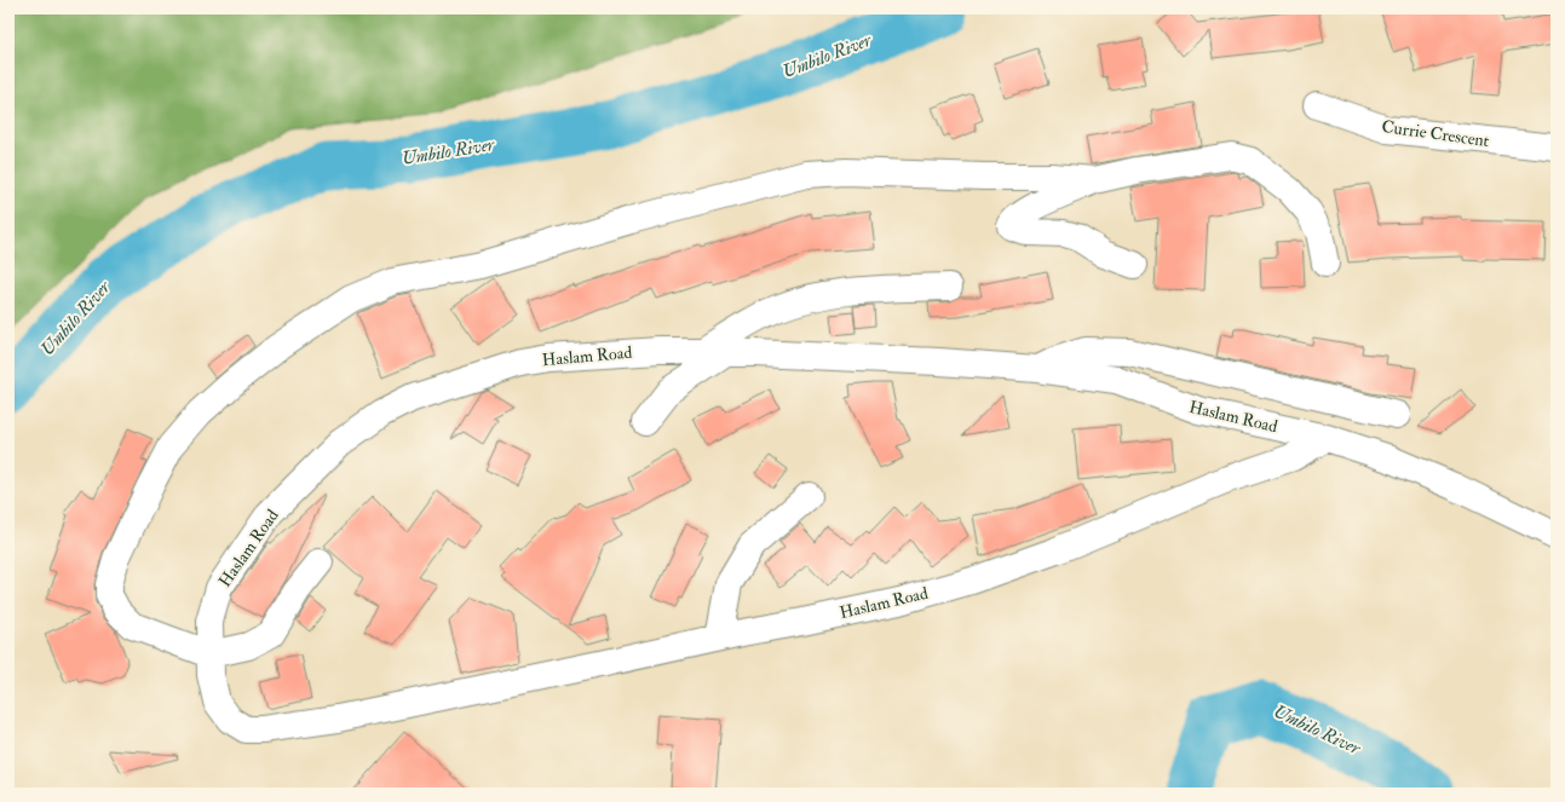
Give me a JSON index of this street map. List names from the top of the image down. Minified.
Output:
{"streets":{"street":["Currie Crescent","Haslam Road"]},"water":["Umbilo River"]}
